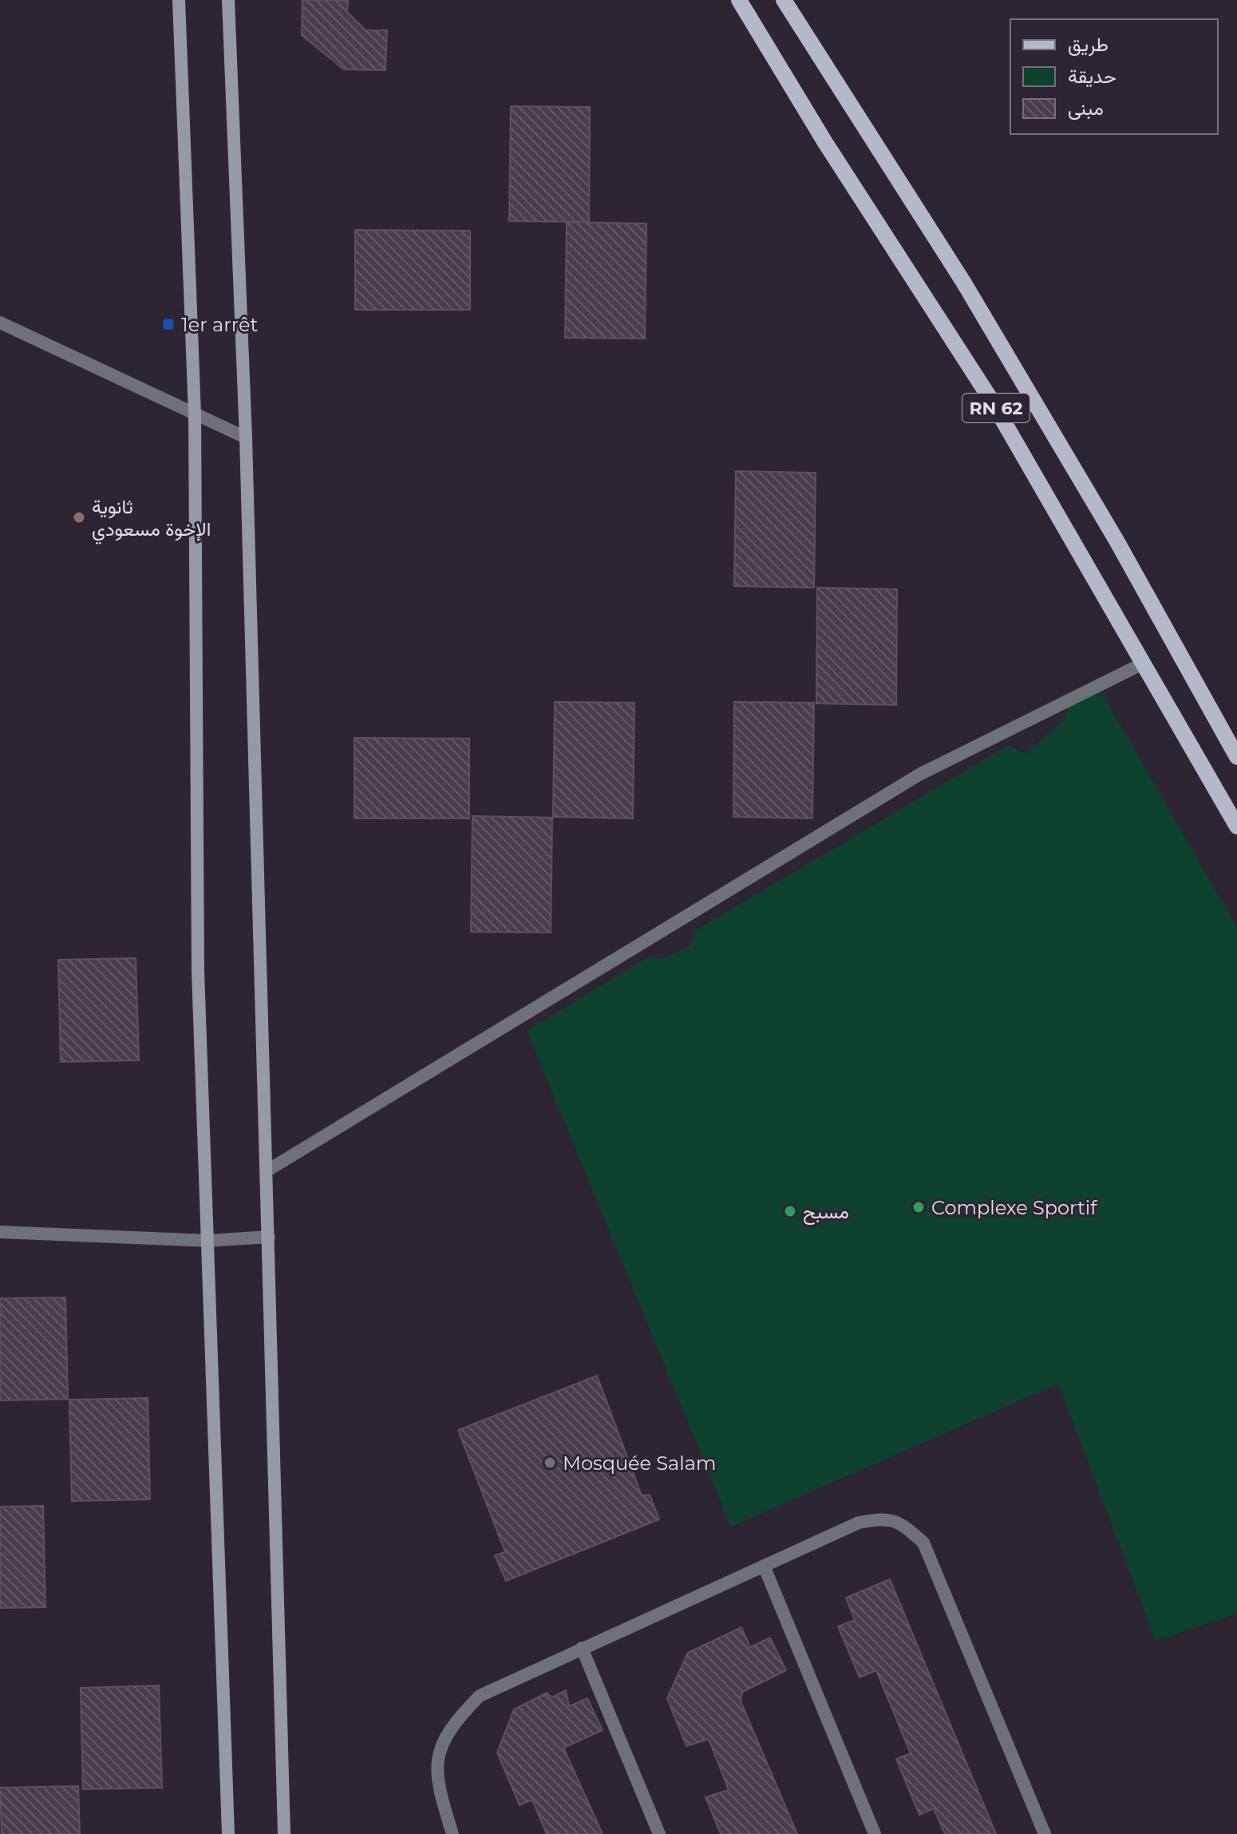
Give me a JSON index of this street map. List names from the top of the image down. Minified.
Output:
{"streets":{"main road":["RN 62"]},"places":{"transit":["1er arrêt"],"other":["ثانوية الإخوة مسعودي","Complexe Sportif","مسبح","Mosquée Salam"]},"legend":["طريق","حديقة","مبنى"]}
